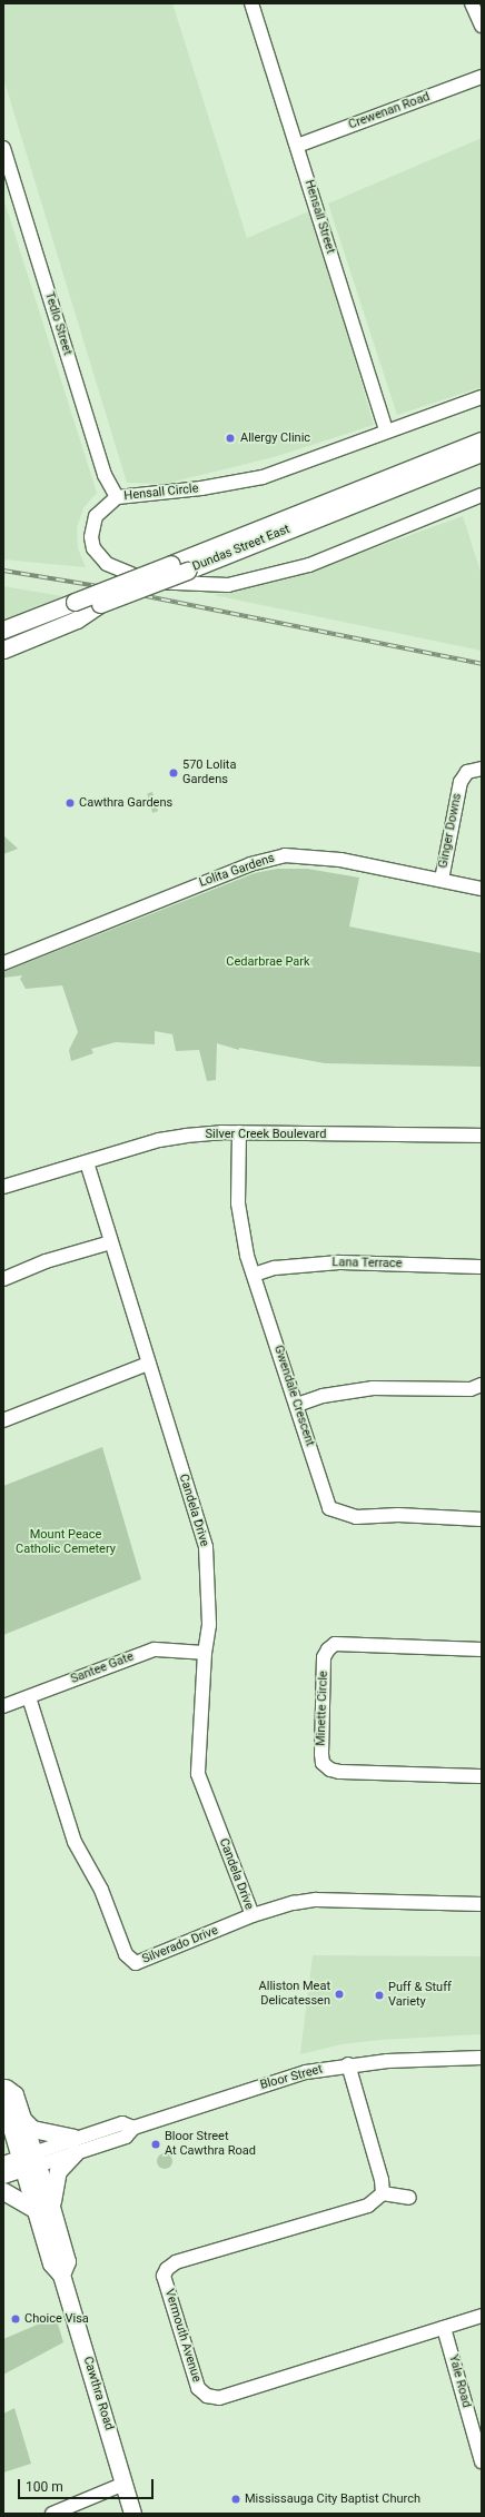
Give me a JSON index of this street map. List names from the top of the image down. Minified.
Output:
{"streets":{"main road":["Dundas Street East","Cawthra Road"],"street":["Crewenan Road","Hensall Street","Tedlo Street","Hensall Circle","Ginger Downs","Lolita Gardens","Silver Creek Boulevard","Lana Terrace","Gwendale Crescent","Candela Drive","Santee Gate","Minette Circle","Silverado Drive","Bloor Street","Vermouth Avenue","Yale Road"]},"crossings":[["Crewenan Road","Hensall Street"],["Hensall Street","Hensall Circle"],["Tedlo Street","Hensall Circle"],["Ginger Downs","Lolita Gardens"],["Silver Creek Boulevard","Gwendale Crescent"],["Silver Creek Boulevard","Candela Drive"],["Lana Terrace","Gwendale Crescent"],["Candela Drive","Santee Gate"],["Candela Drive","Silverado Drive"],["Santee Gate","Silverado Drive"],["Bloor Street","Cawthra Road"],["Vermouth Avenue","Yale Road"]],"parks":["Cedarbrae Park","Mount Peace Catholic Cemetery"],"places":["Allergy Clinic","570 Lolita Gardens","Cawthra Gardens","Alliston Meat Delicatessen","Puff & Stuff Variety","Bloor Street At Cawthra Road","Choice Visa","Mississauga City Baptist Church"],"scale_bar":"100 m"}
